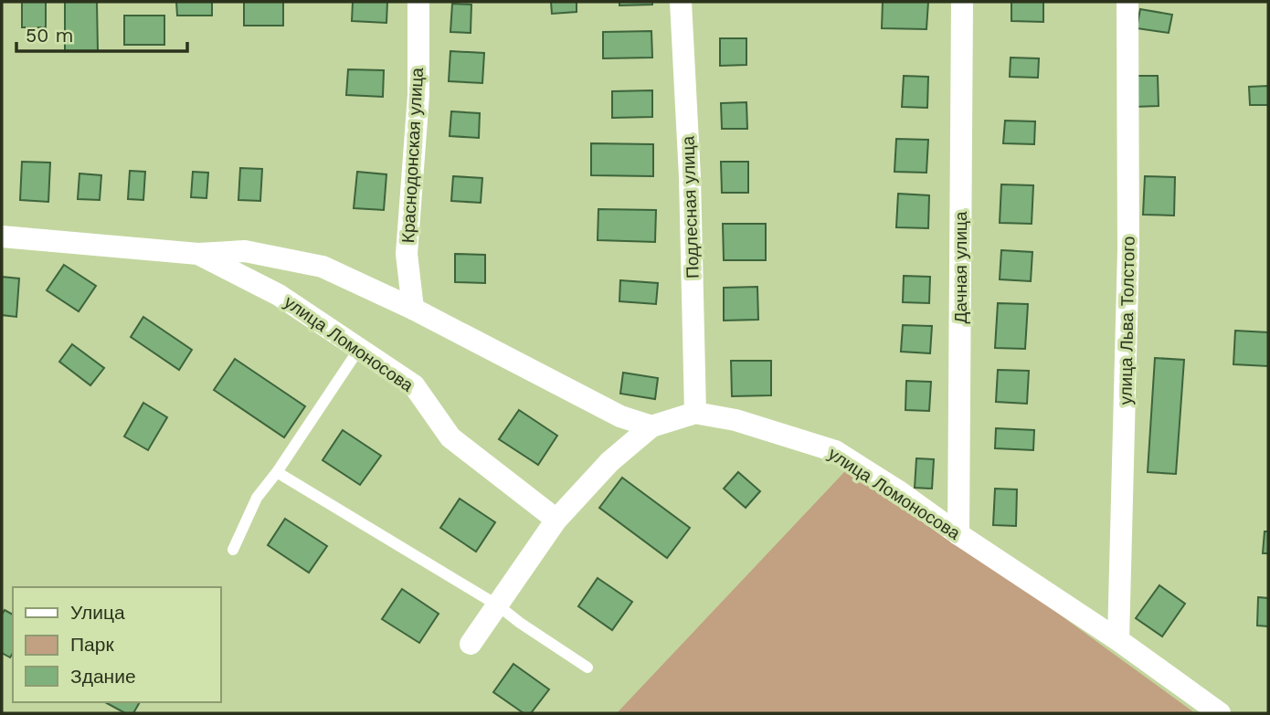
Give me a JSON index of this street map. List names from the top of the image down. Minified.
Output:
{"streets":{"street":["Краснодонская улица","Подлесная улица","Дачная улица","улица Льва Толстого","улица Ломоносова"]},"crossings":[["Подлесная улица","улица Ломоносова"],["Дачная улица","улица Ломоносова"],["улица Льва Толстого","улица Ломоносова"]],"legend":["Улица","Парк","Здание"],"scale_bar":"50 m"}
